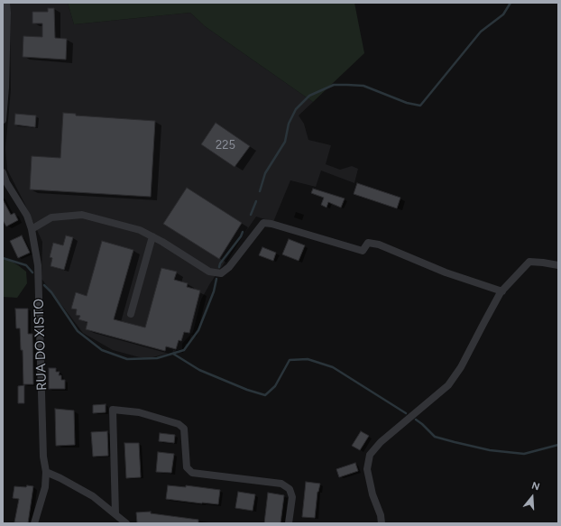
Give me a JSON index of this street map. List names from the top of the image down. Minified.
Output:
{"streets":{"street":["RUA DO XISTO"]},"house_numbers":["225"],"north":"top"}
